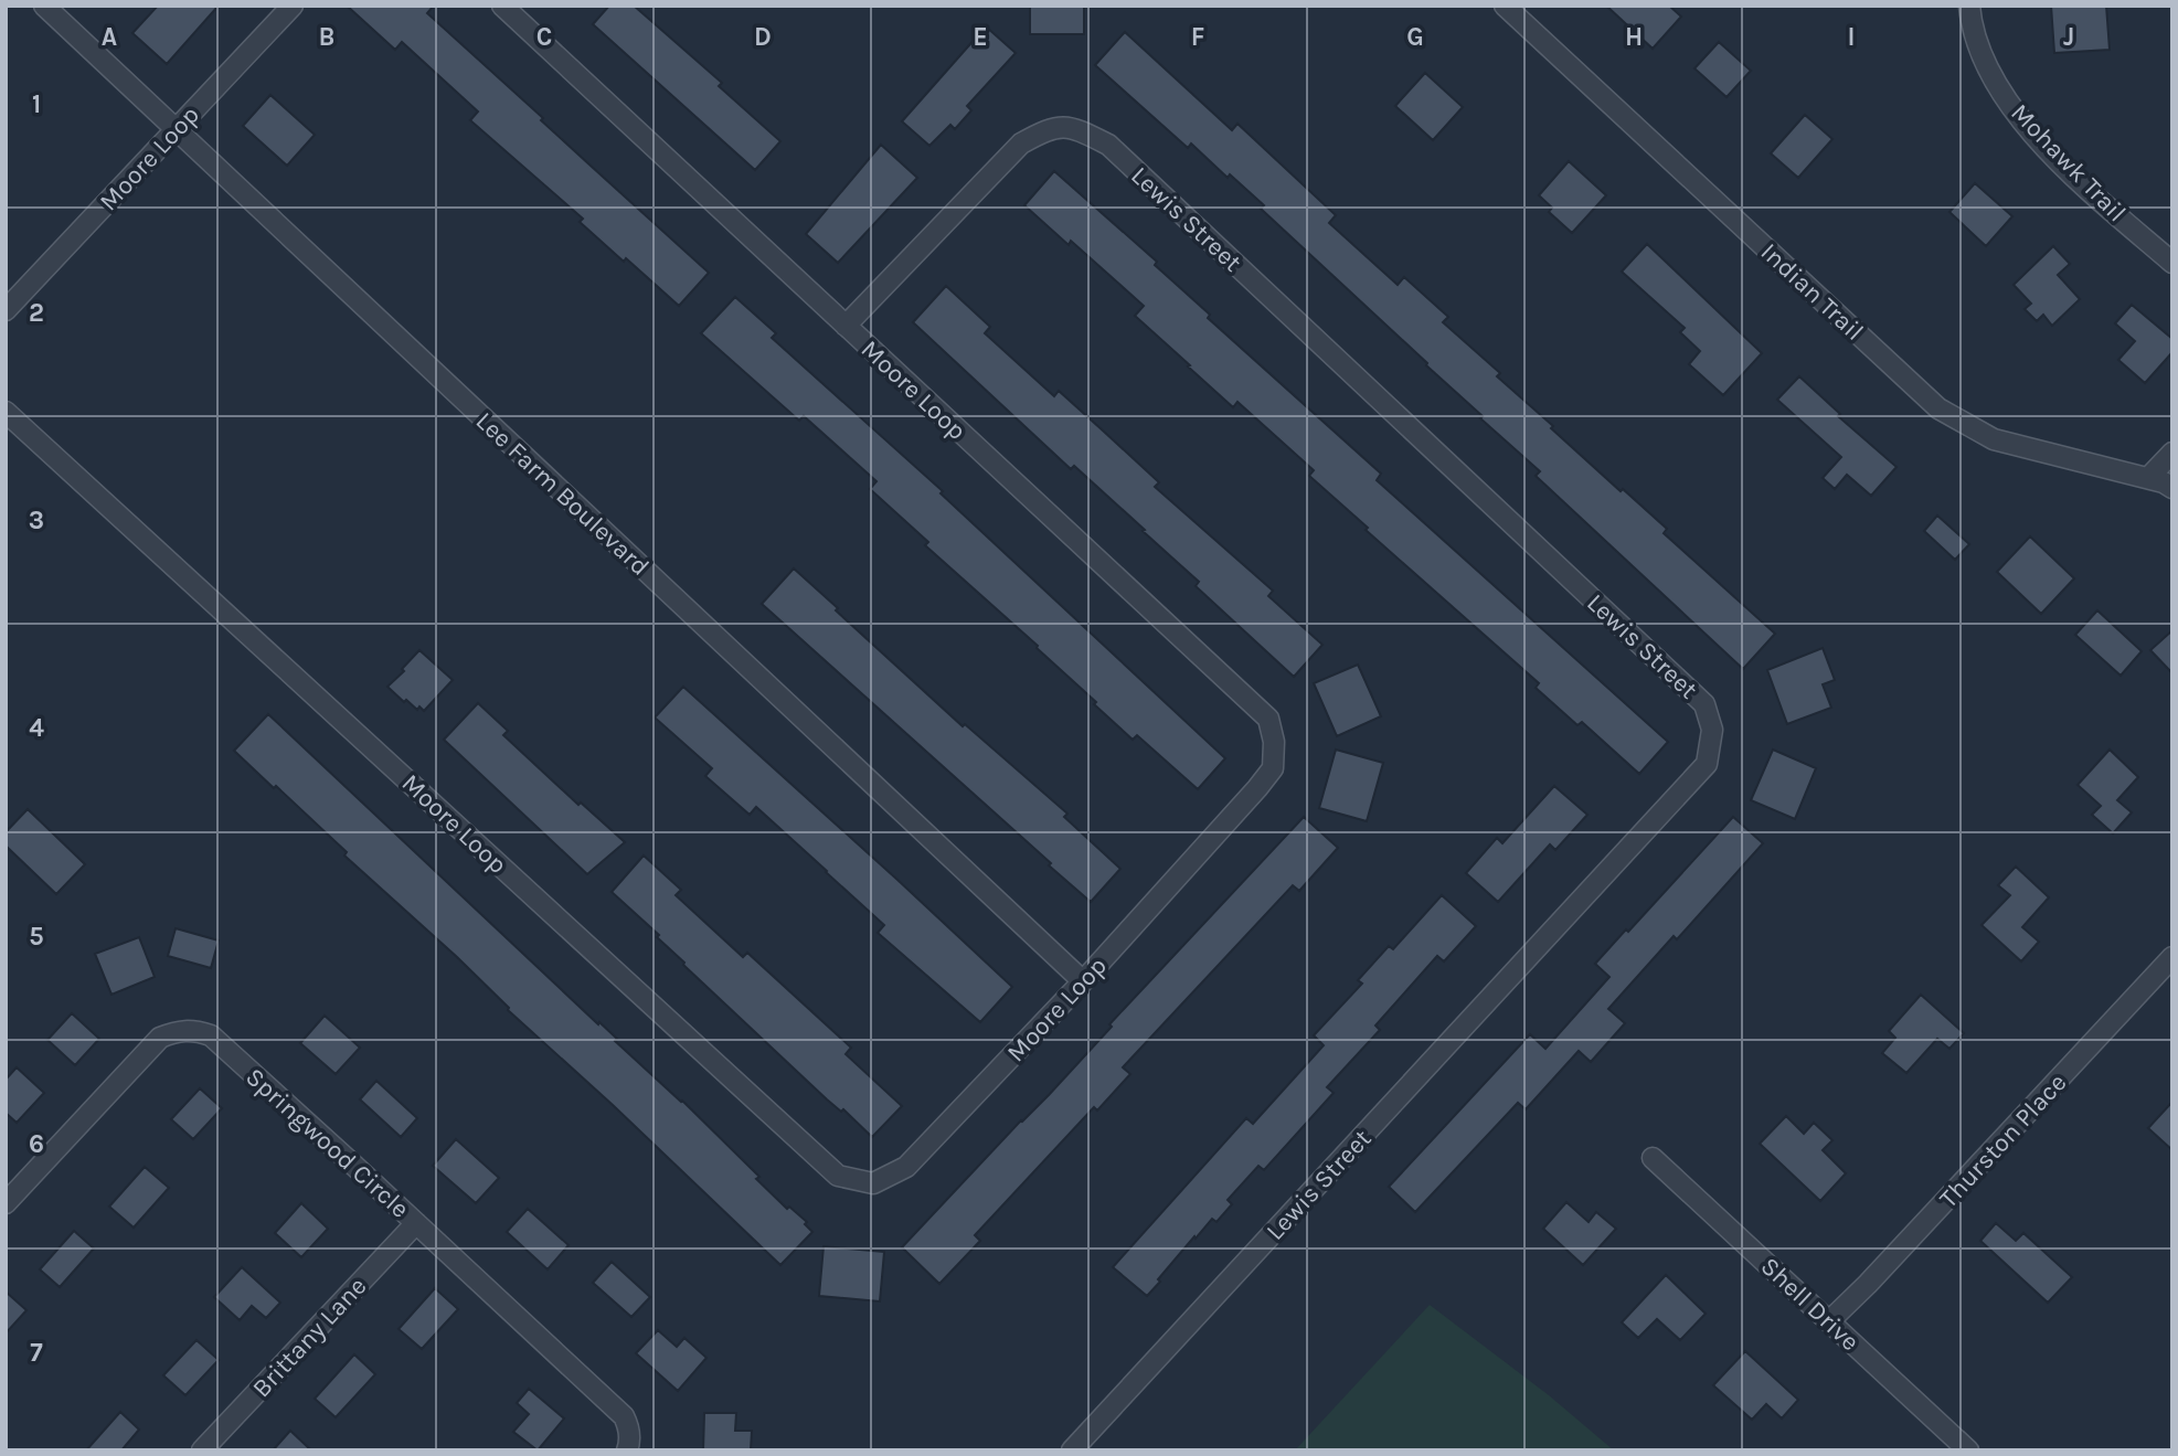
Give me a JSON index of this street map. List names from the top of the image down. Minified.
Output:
{"streets":{"street":["Moore Loop","Mohawk Trail","Lewis Street","Indian Trail","Lee Farm Boulevard","Thurston Place","Springwood Circle","Shell Drive","Brittany Lane"]},"crossings":[["Moore Loop","Lewis Street"],["Moore Loop","Lee Farm Boulevard"],["Thurston Place","Shell Drive"],["Springwood Circle","Brittany Lane"]],"grid":{"columns":["A","B","C","D","E","F","G","H","I","J"],"rows":["1","2","3","4","5","6","7"]}}
